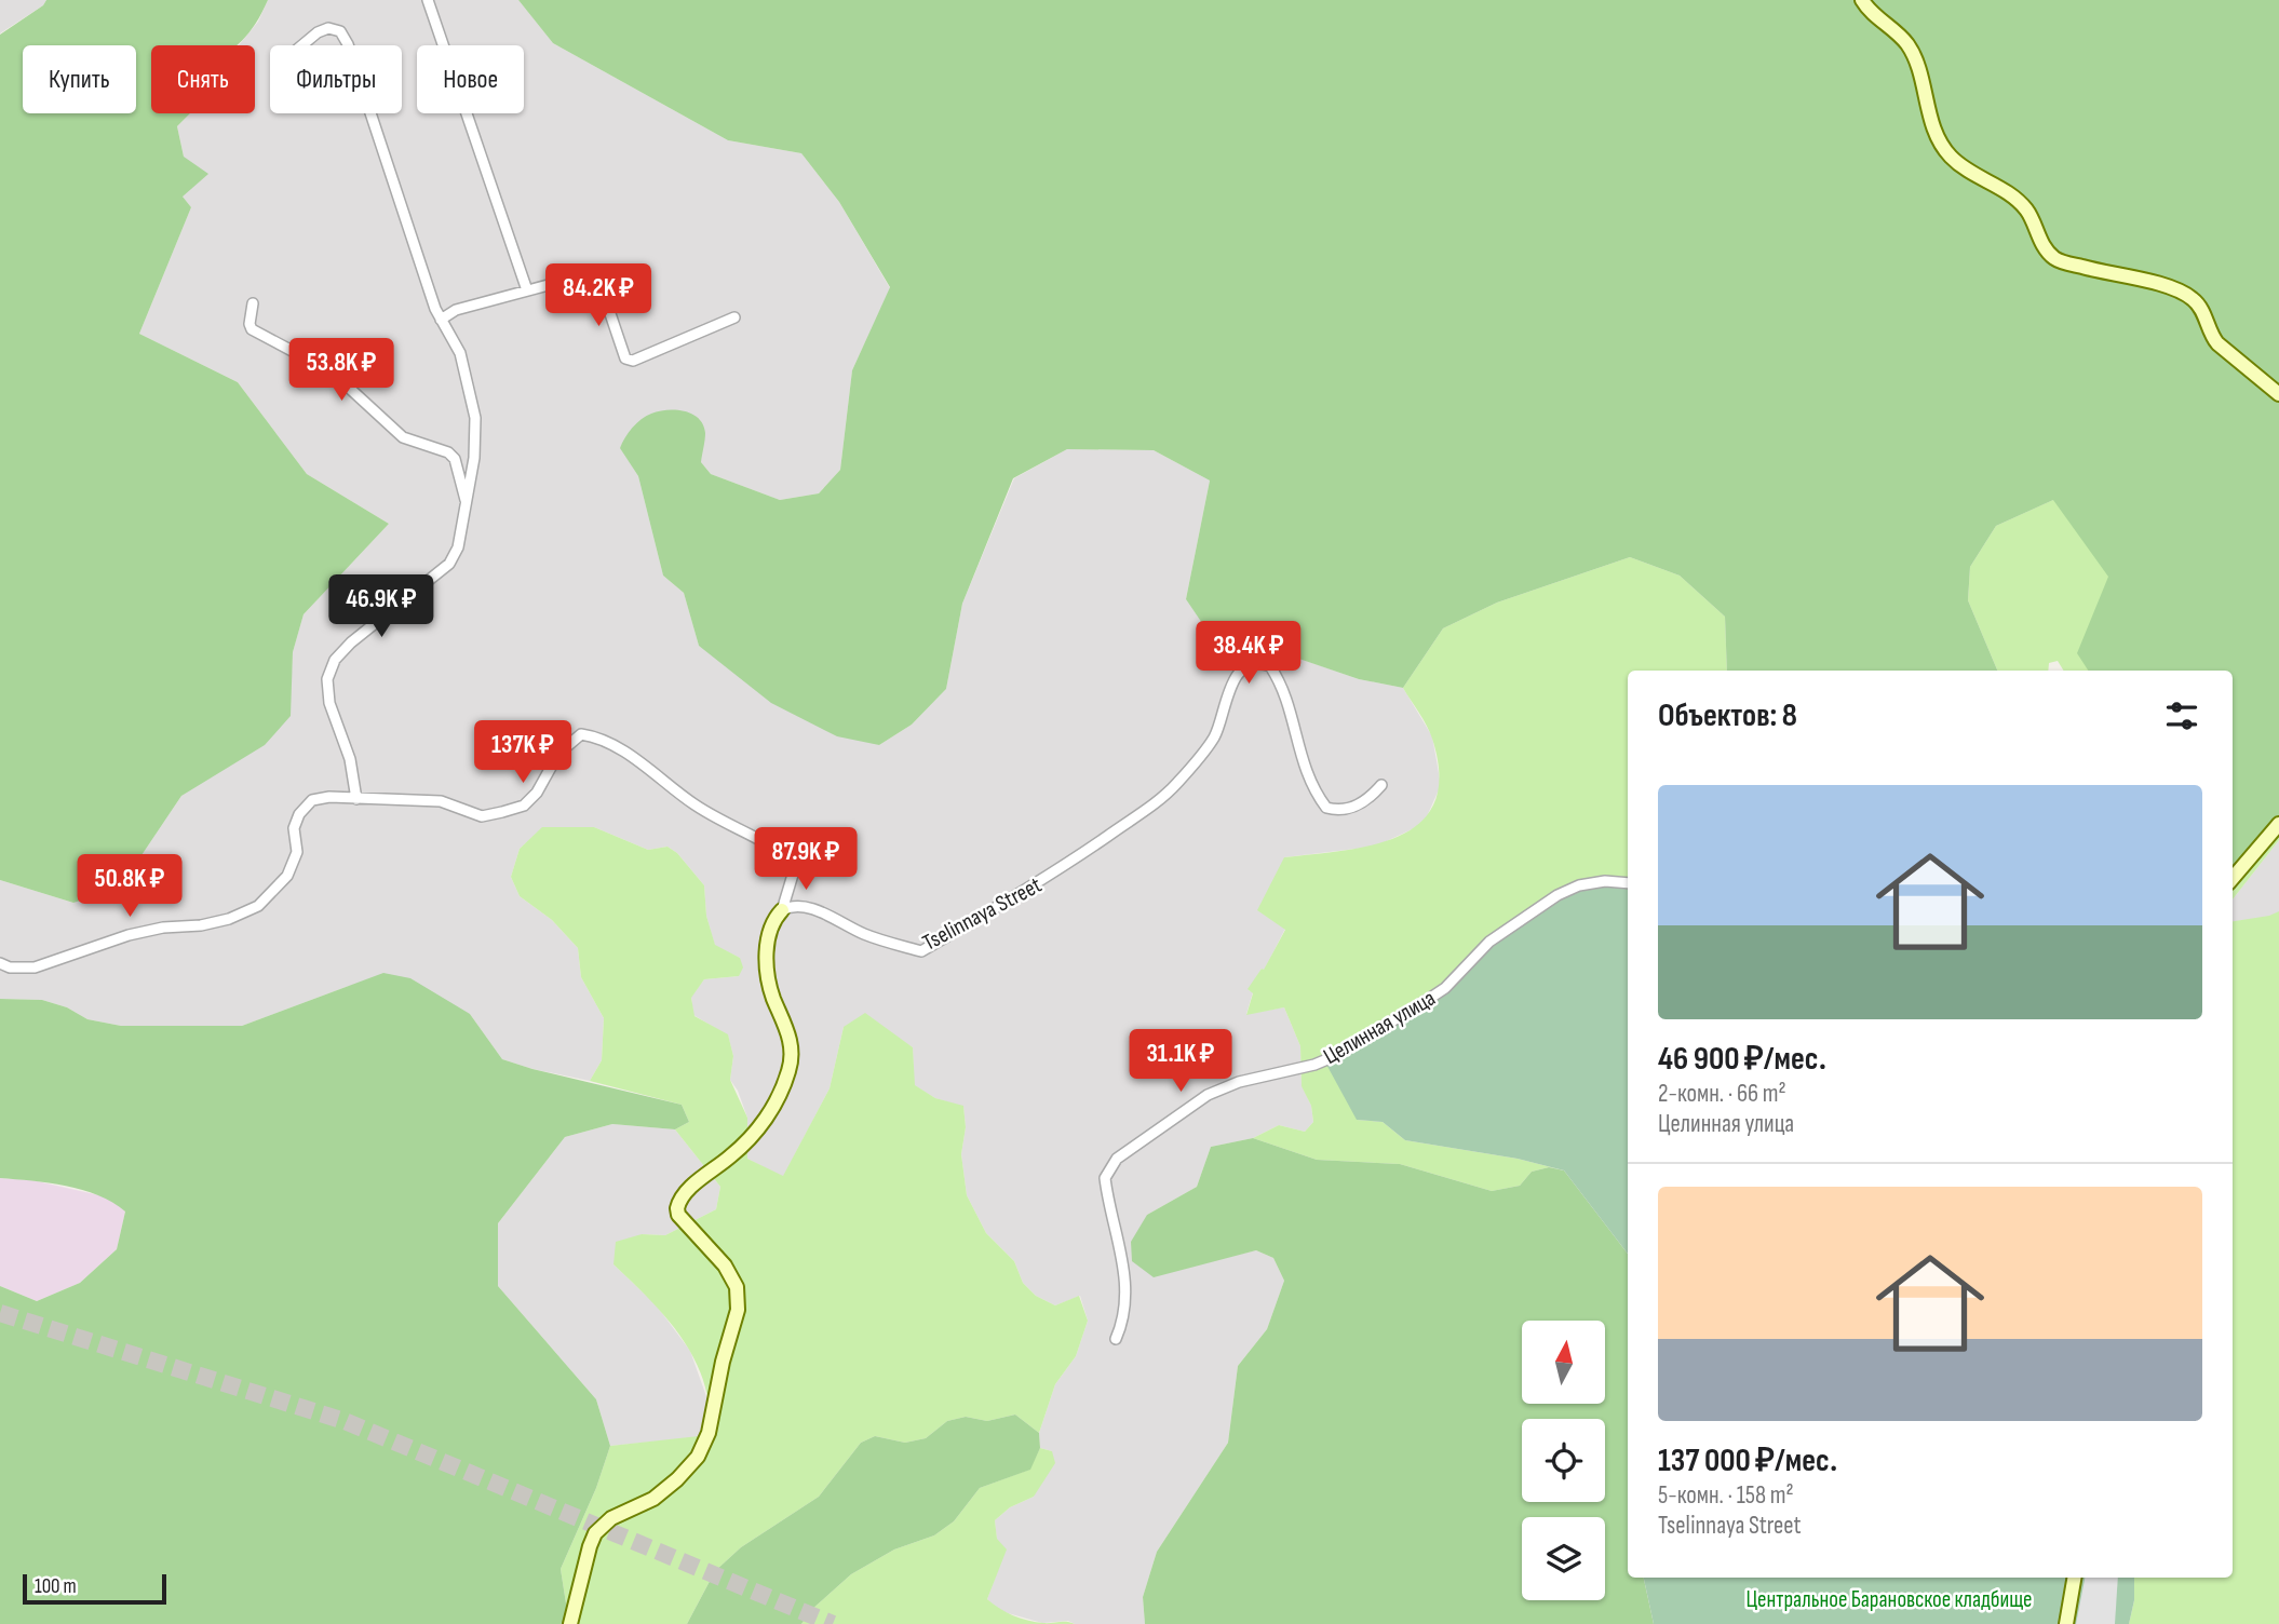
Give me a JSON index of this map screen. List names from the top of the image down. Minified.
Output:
{"streets":{"street":["Tselinnaya Street","Целинная улица"]},"parks":["Центральное Барановское кладбище"],"scale_bar":"100 m","north":"top","page":{"chip":["Купить","Снять","Фильтры","Новое"],"price":["84.2K ₽","53.8K ₽","46.9K ₽","38.4K ₽","137K ₽","87.9K ₽","50.8K ₽","31.1K ₽"],"heading":"Объектов: 8","list":[{"name":"46 900 ₽/мес.","note":"2-комн. · 66 m² · Целинная улица"},{"name":"137 000 ₽/мес.","note":"5-комн. · 158 m² · Tselinnaya Street"}],"scale":"100 m"}}
